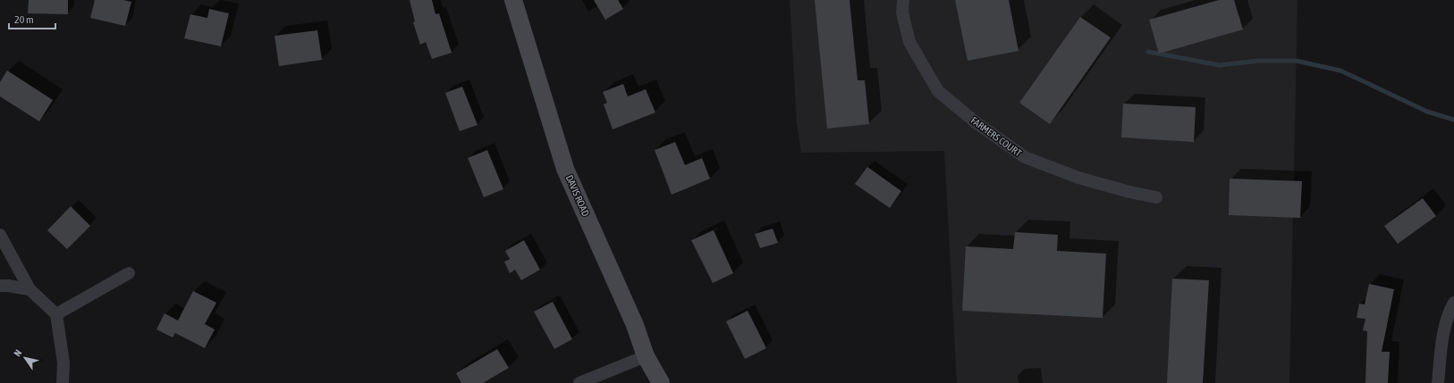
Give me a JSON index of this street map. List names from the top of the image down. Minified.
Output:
{"streets":{"street":["FARMERS COURT","DAVIS ROAD"]},"scale_bar":"20 m","north":"top left"}
